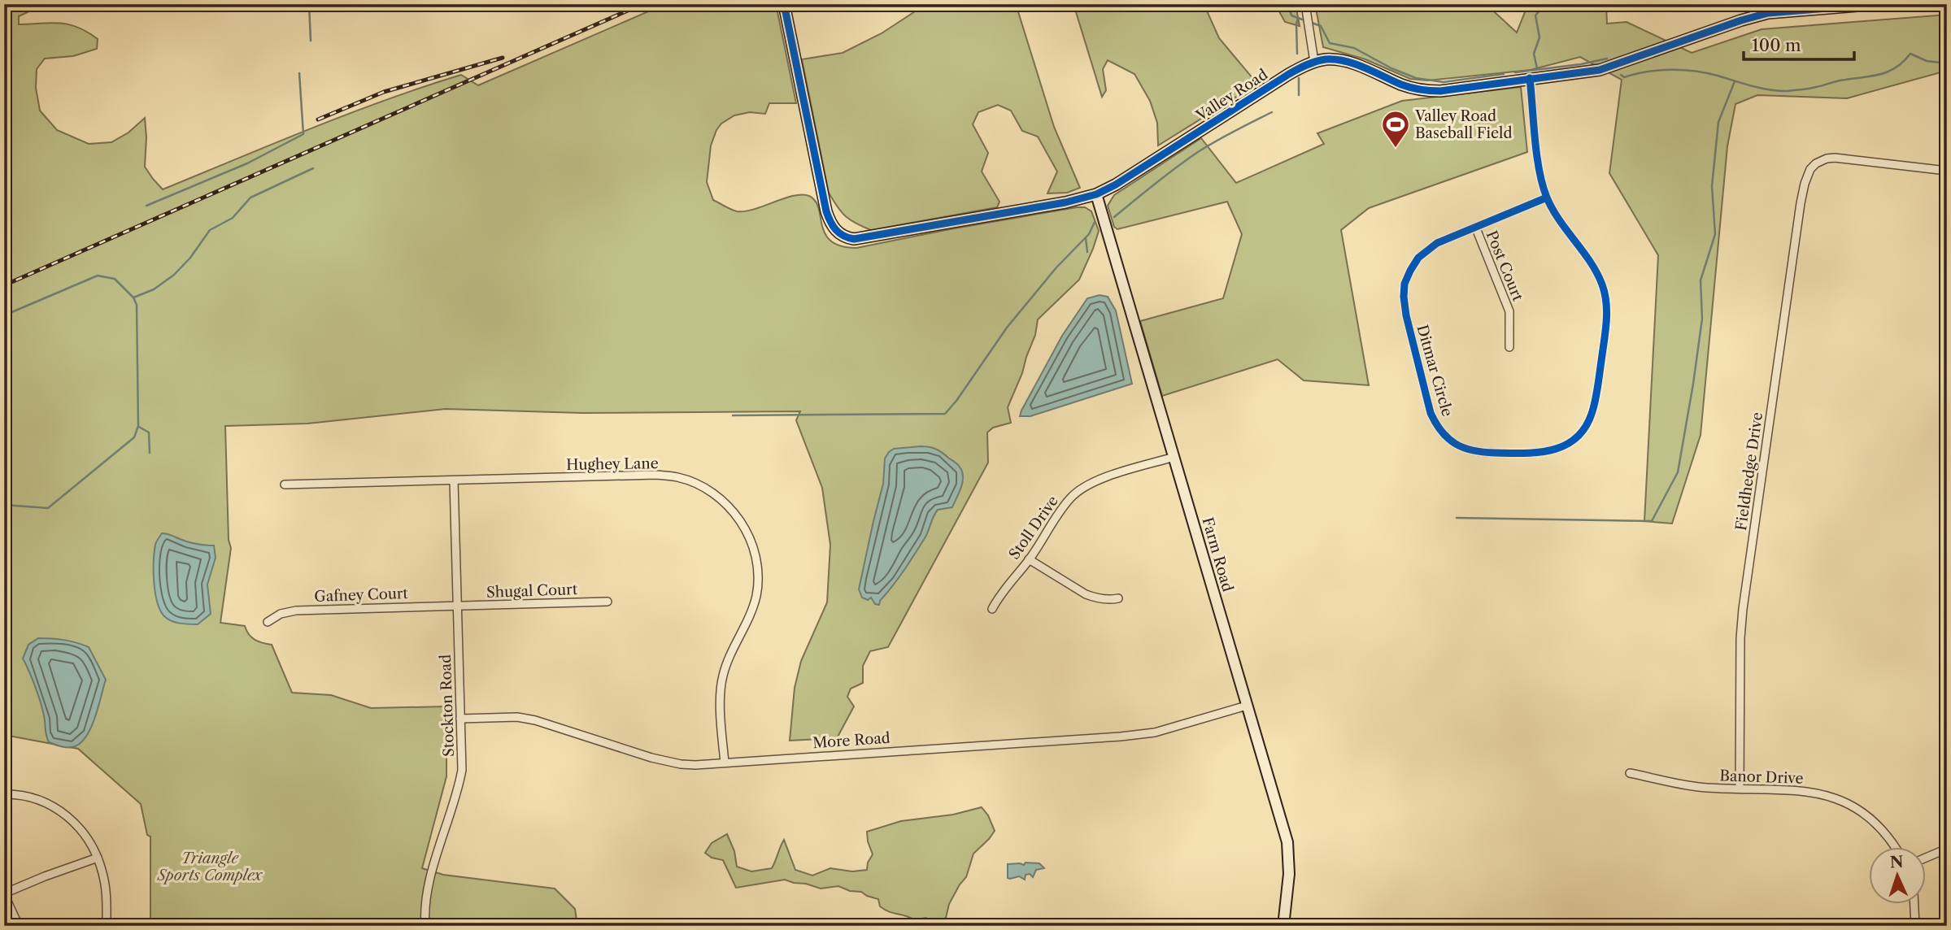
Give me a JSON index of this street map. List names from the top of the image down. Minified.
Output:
{"streets":{"street":["Valley Road","Post Court","Ditmar Circle","Hughey Lane","Fieldhedge Drive","Stoll Drive","Farm Road","Shugal Court","Gafney Court","Stockton Road","More Road","Banor Drive"]},"crossings":[["Valley Road","Ditmar Circle"],["Valley Road","Farm Road"],["Post Court","Ditmar Circle"],["Hughey Lane","Stockton Road"],["Hughey Lane","More Road"],["Fieldhedge Drive","Banor Drive"],["Stoll Drive","Farm Road"],["Farm Road","More Road"],["Shugal Court","Gafney Court"],["Shugal Court","Stockton Road"],["Gafney Court","Stockton Road"],["Stockton Road","More Road"]],"parks":["Triangle Sports Complex"],"places":{"sports":["Valley Road Baseball Field"]},"scale_bar":"100 m","north":"top"}
